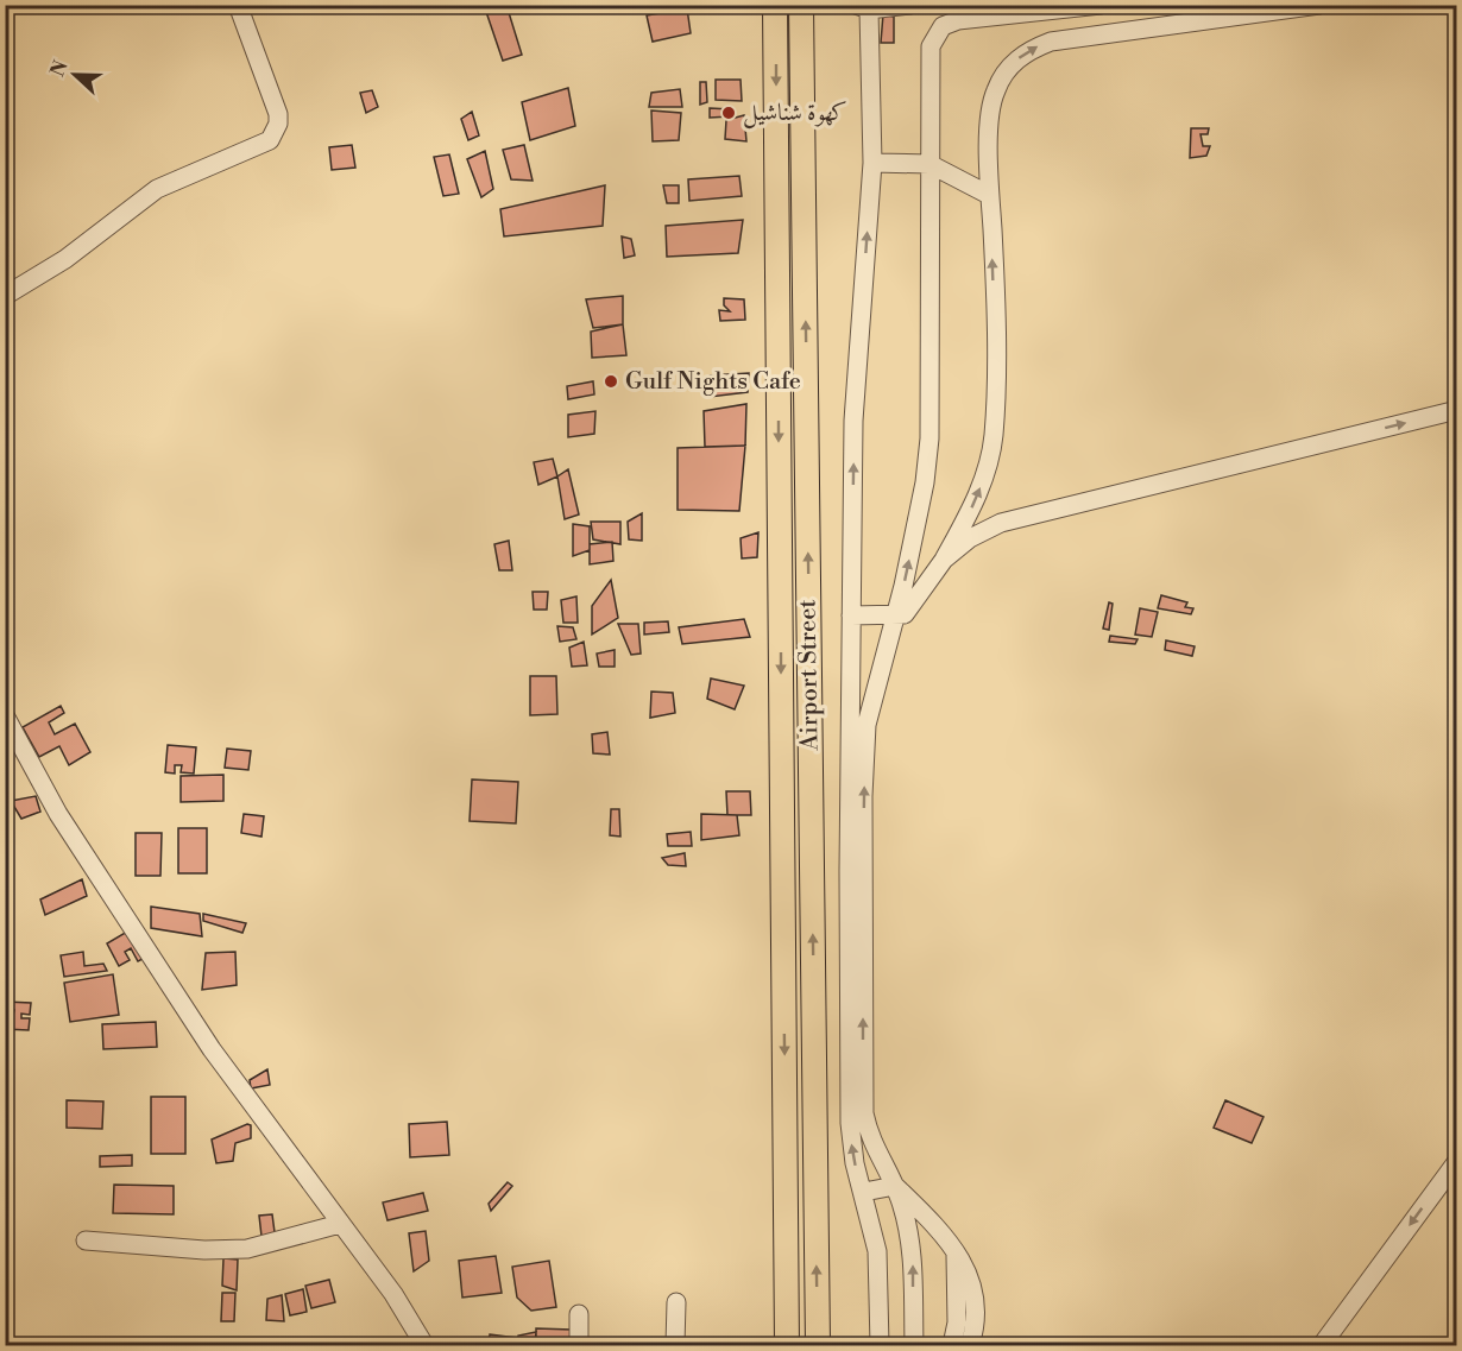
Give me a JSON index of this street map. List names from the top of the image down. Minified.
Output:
{"streets":{"main road":["Airport Street"]},"places":["كهوة شناشيل","Gulf Nights Cafe"],"north":"left"}
